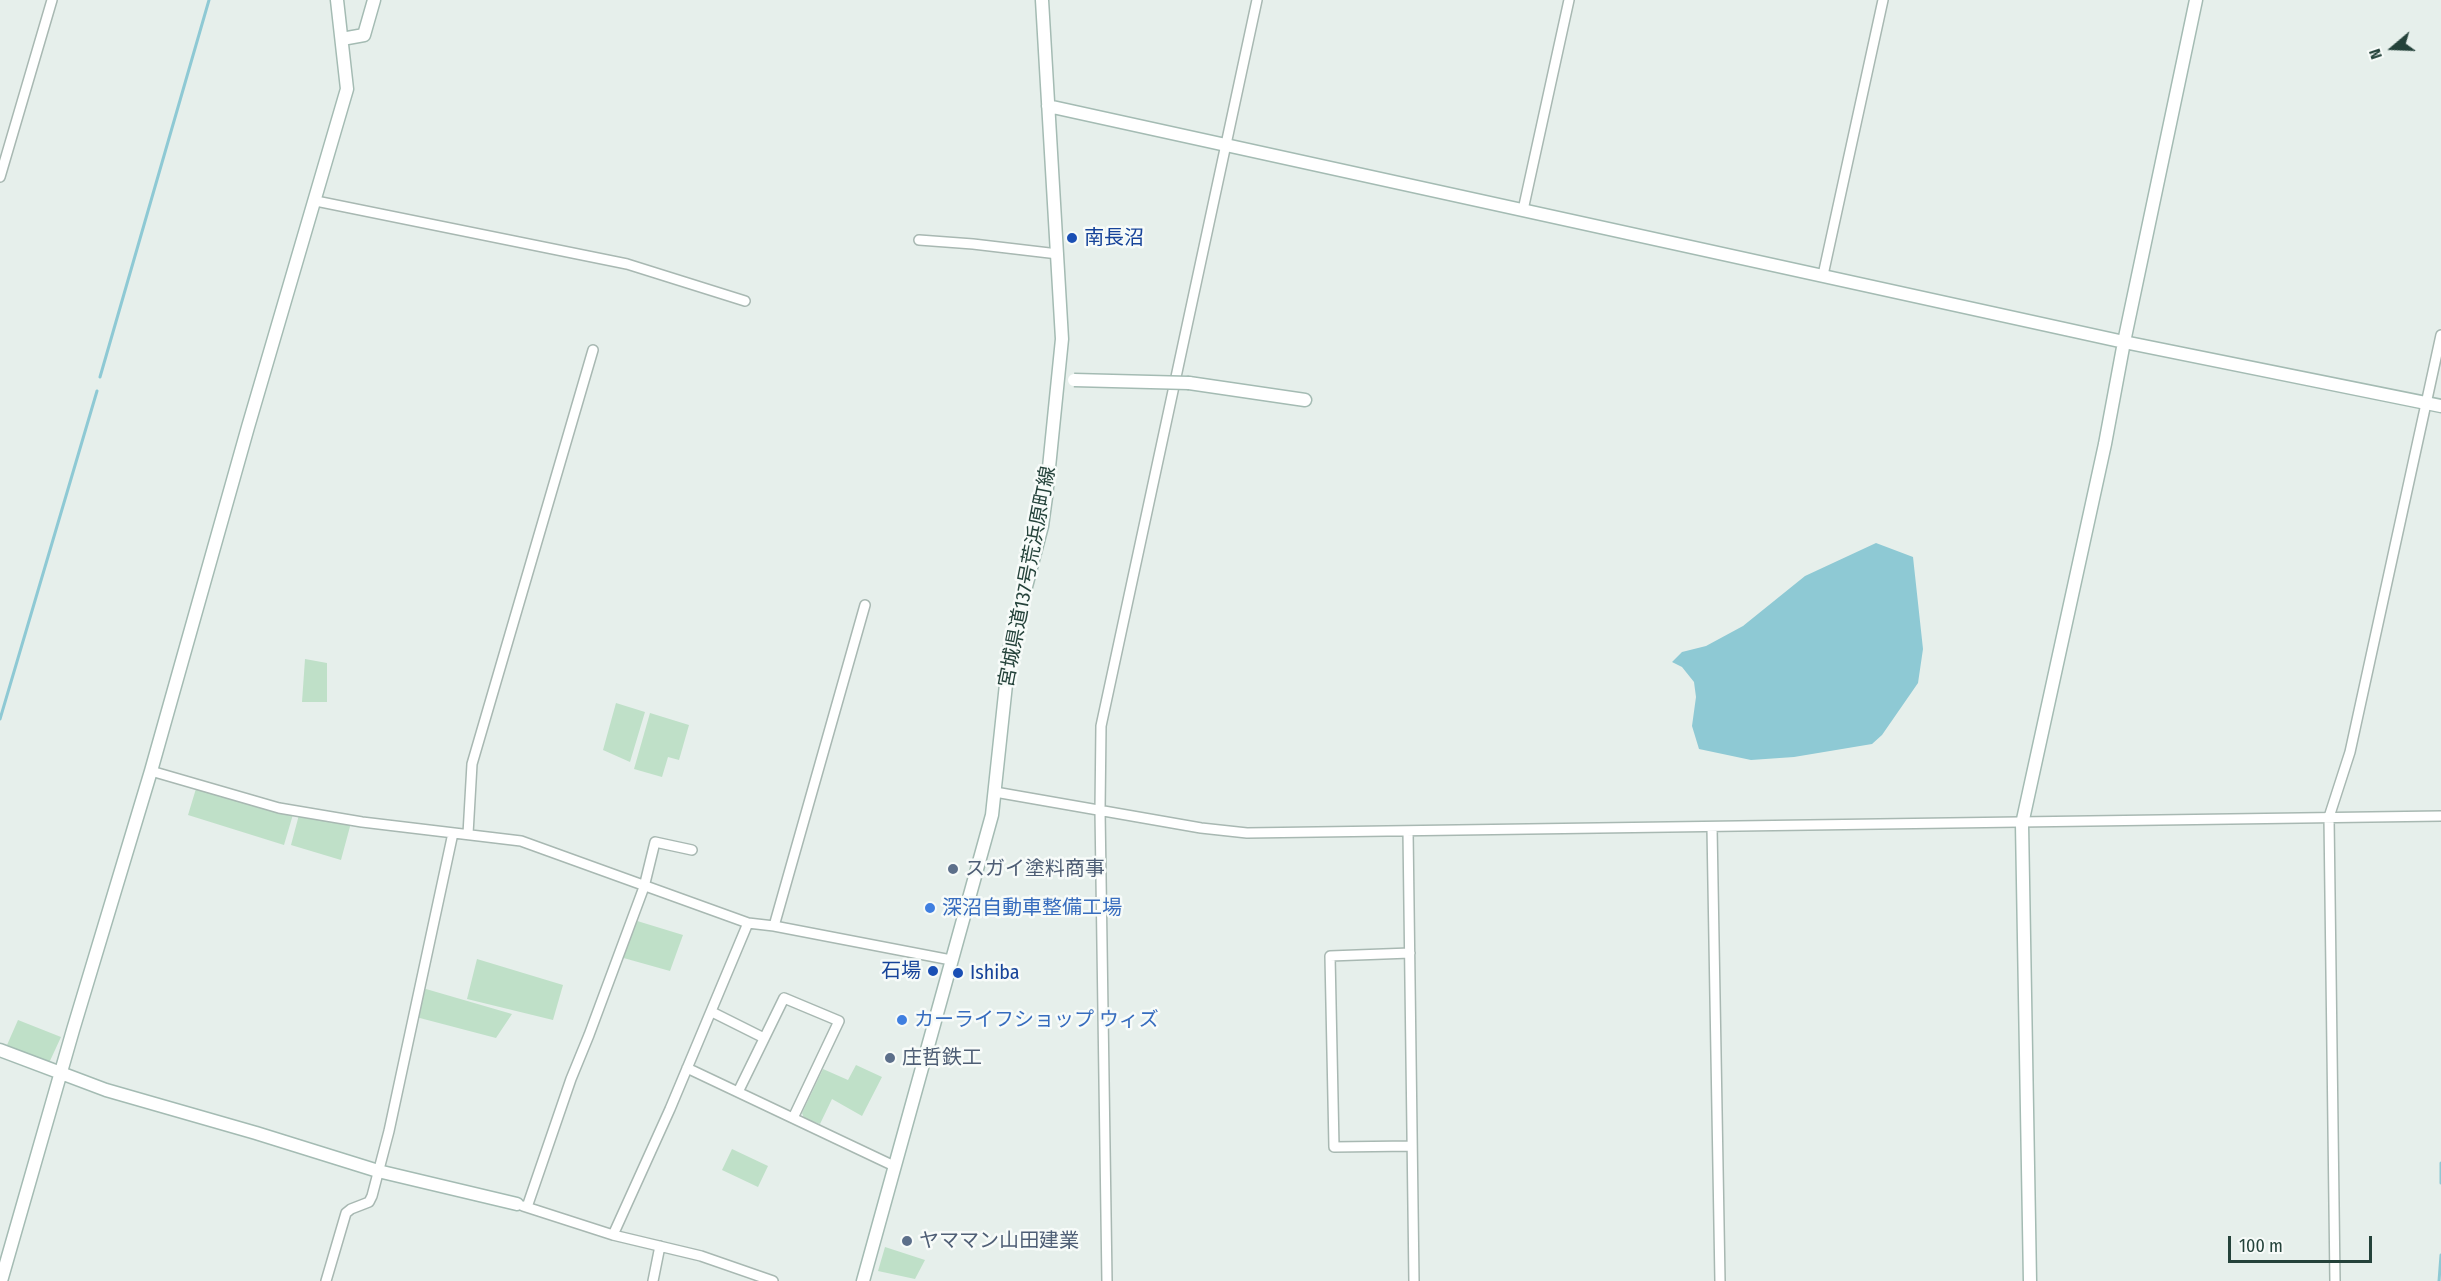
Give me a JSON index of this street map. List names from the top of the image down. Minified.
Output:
{"streets":{"street":["宮城県道137号荒浜原町線"]},"places":["南長沼","スガイ塗料商事","深沼自動車整備工場","石場","Ishiba","カーライフショップ ウィズ","庄哲鉄工","ヤママン山田建業"],"scale_bar":"100 m","north":"left"}
